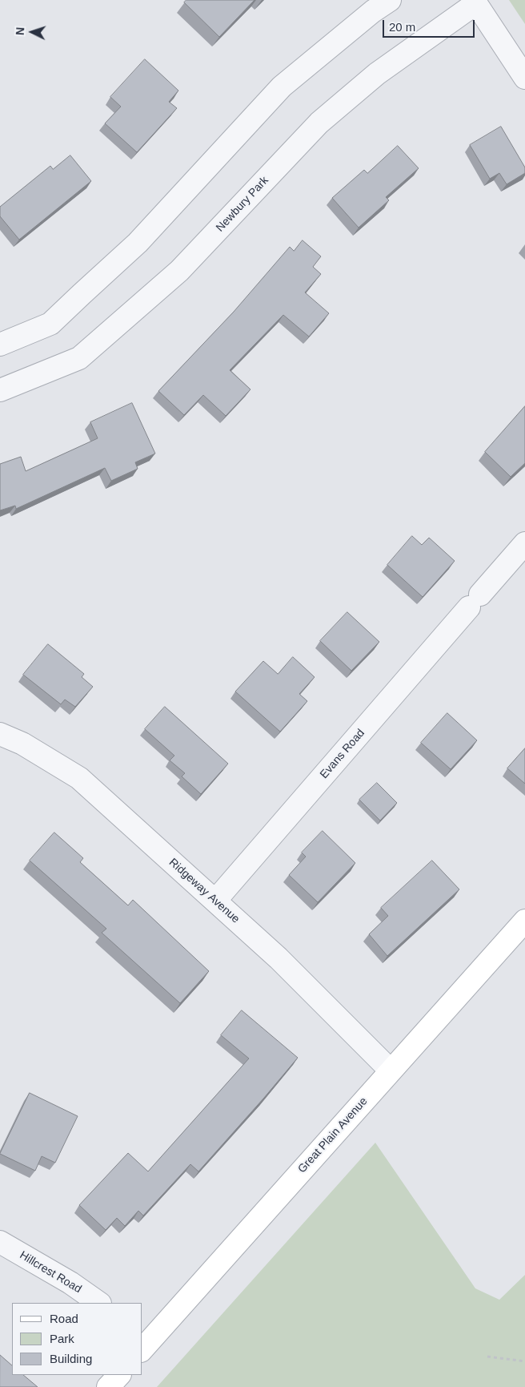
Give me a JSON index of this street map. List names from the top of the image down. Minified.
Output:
{"streets":{"main road":["Great Plain Avenue"],"street":["Newbury Park","Evans Road","Ridgeway Avenue","Hillcrest Road"]},"crossings":[["Evans Road","Ridgeway Avenue"],["Ridgeway Avenue","Great Plain Avenue"]],"legend":["Road","Park","Building"],"scale_bar":"20 m","north":"left"}
